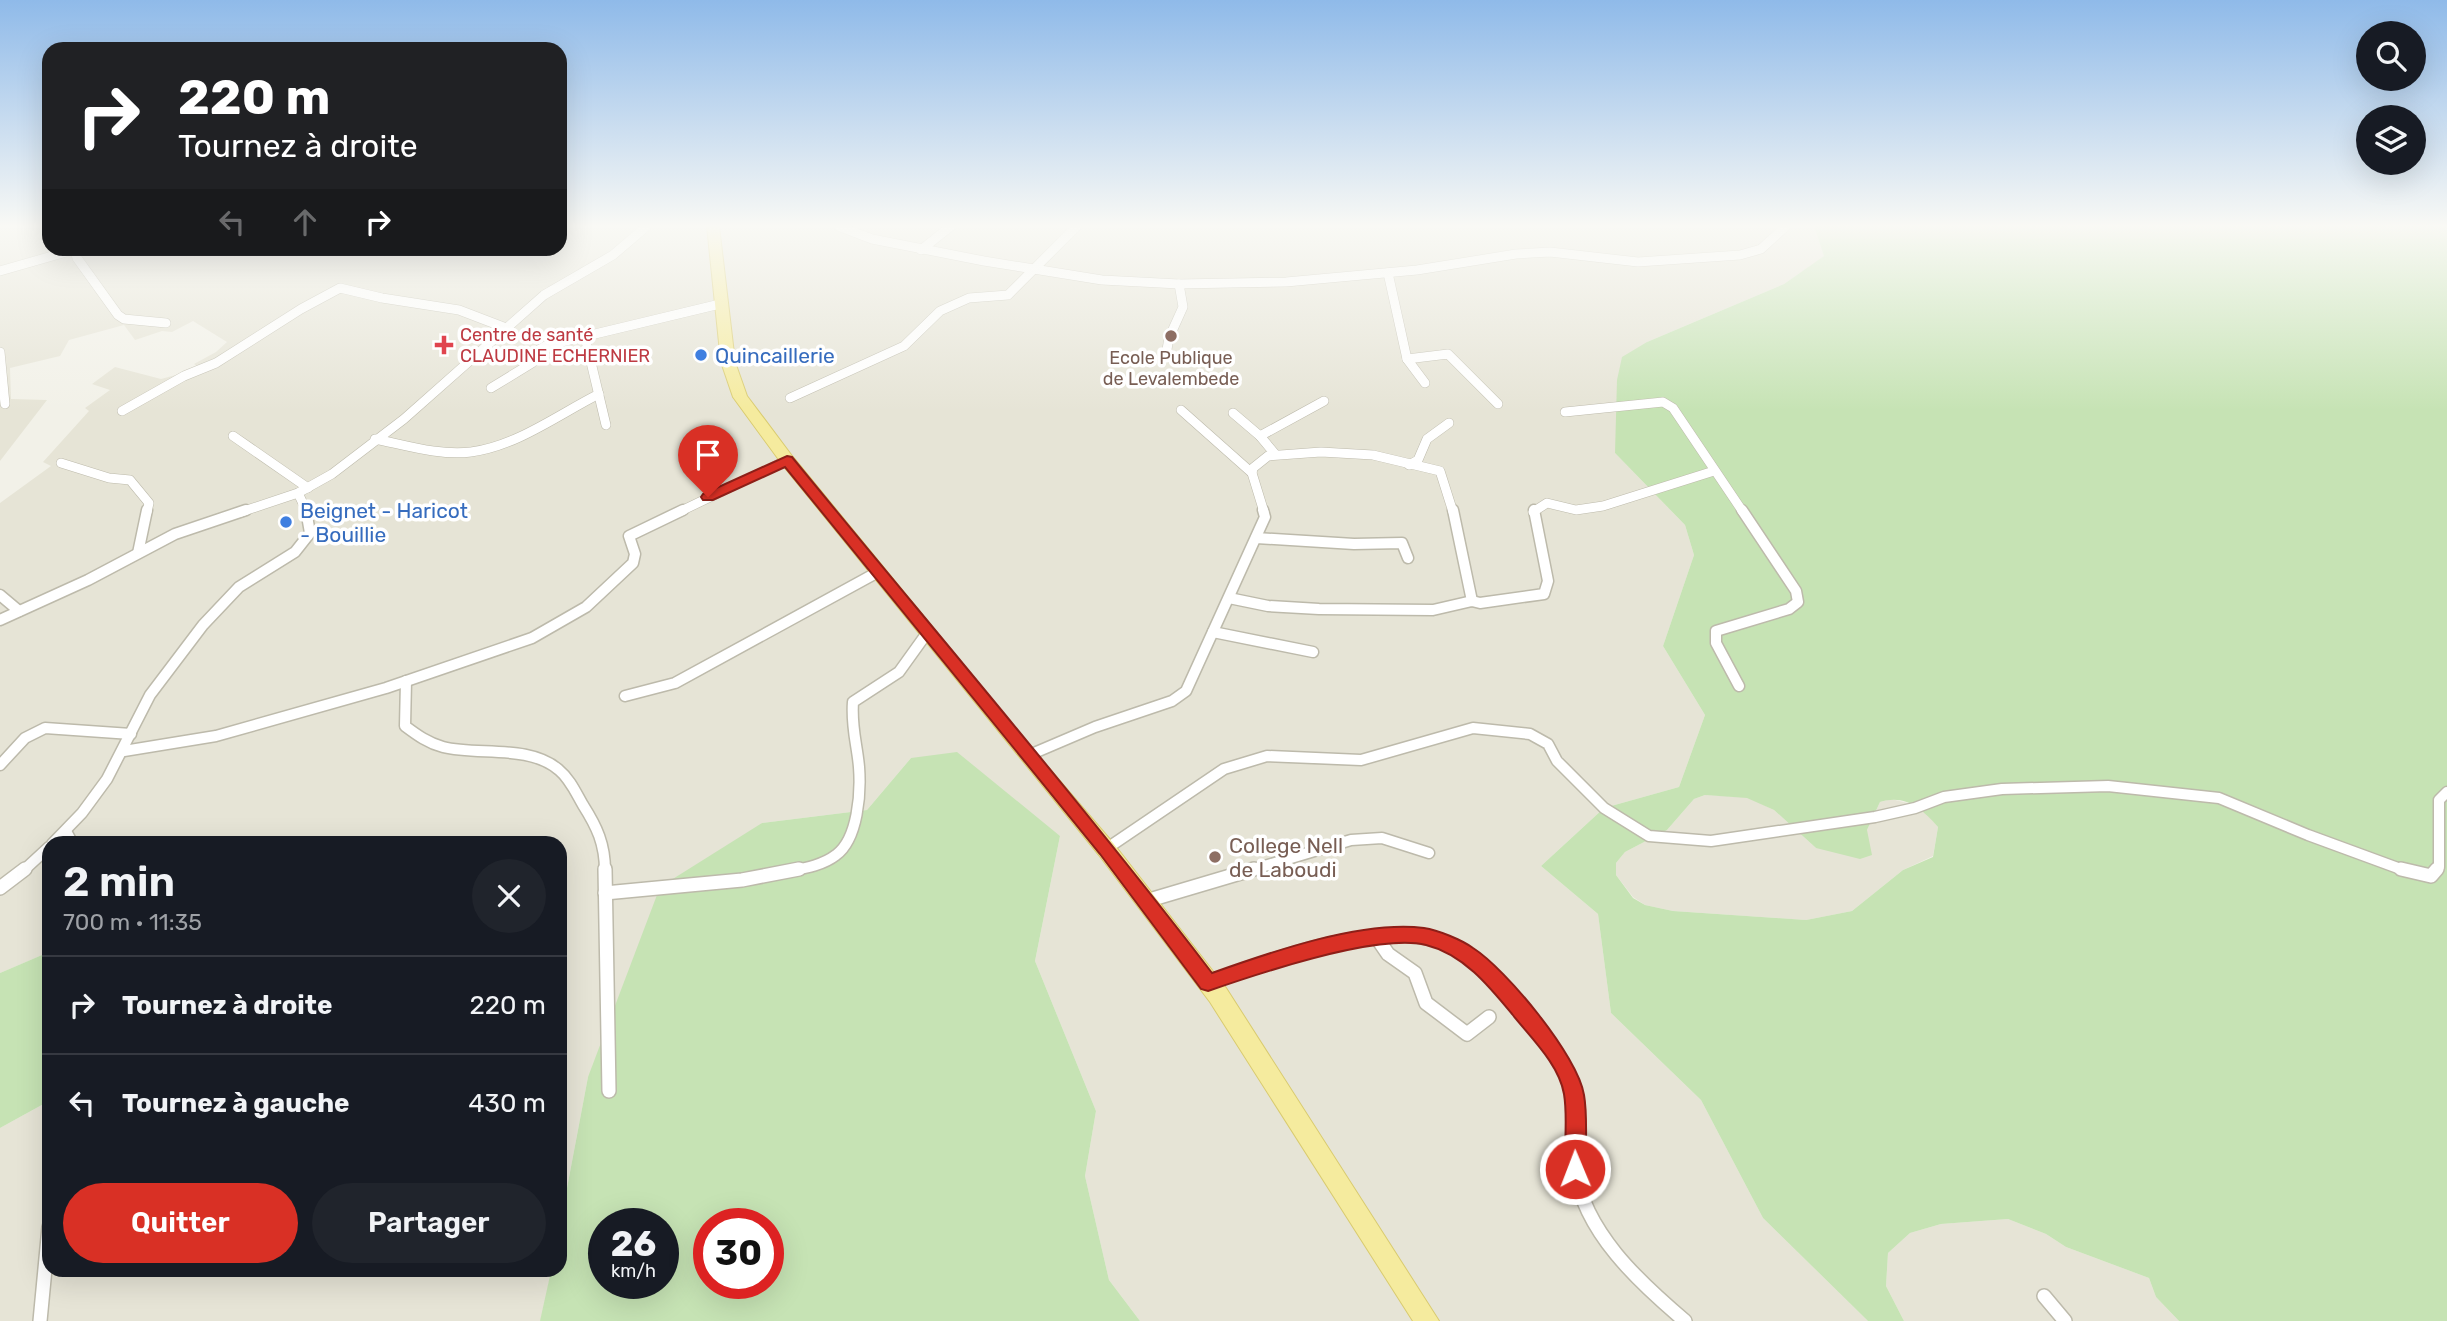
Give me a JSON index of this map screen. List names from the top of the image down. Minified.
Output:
{"places":{"other":["Ecole Publique de Levalembede","Quincaillerie","Beignet - Haricot - Bouillie","College Nell de Laboudi"],"health":["Centre de santé CLAUDINE ECHERNIER"]},"page":{"turn":["220 m","Tournez à droite"],"heading":["2 min","700 m · 11:35"],"list":[{"name":"Tournez à droite","value":"220 m"},{"name":"Tournez à gauche","value":"430 m"}],"buttons":["Quitter","Partager"],"speed":"26 km/h","limit":"30"}}
